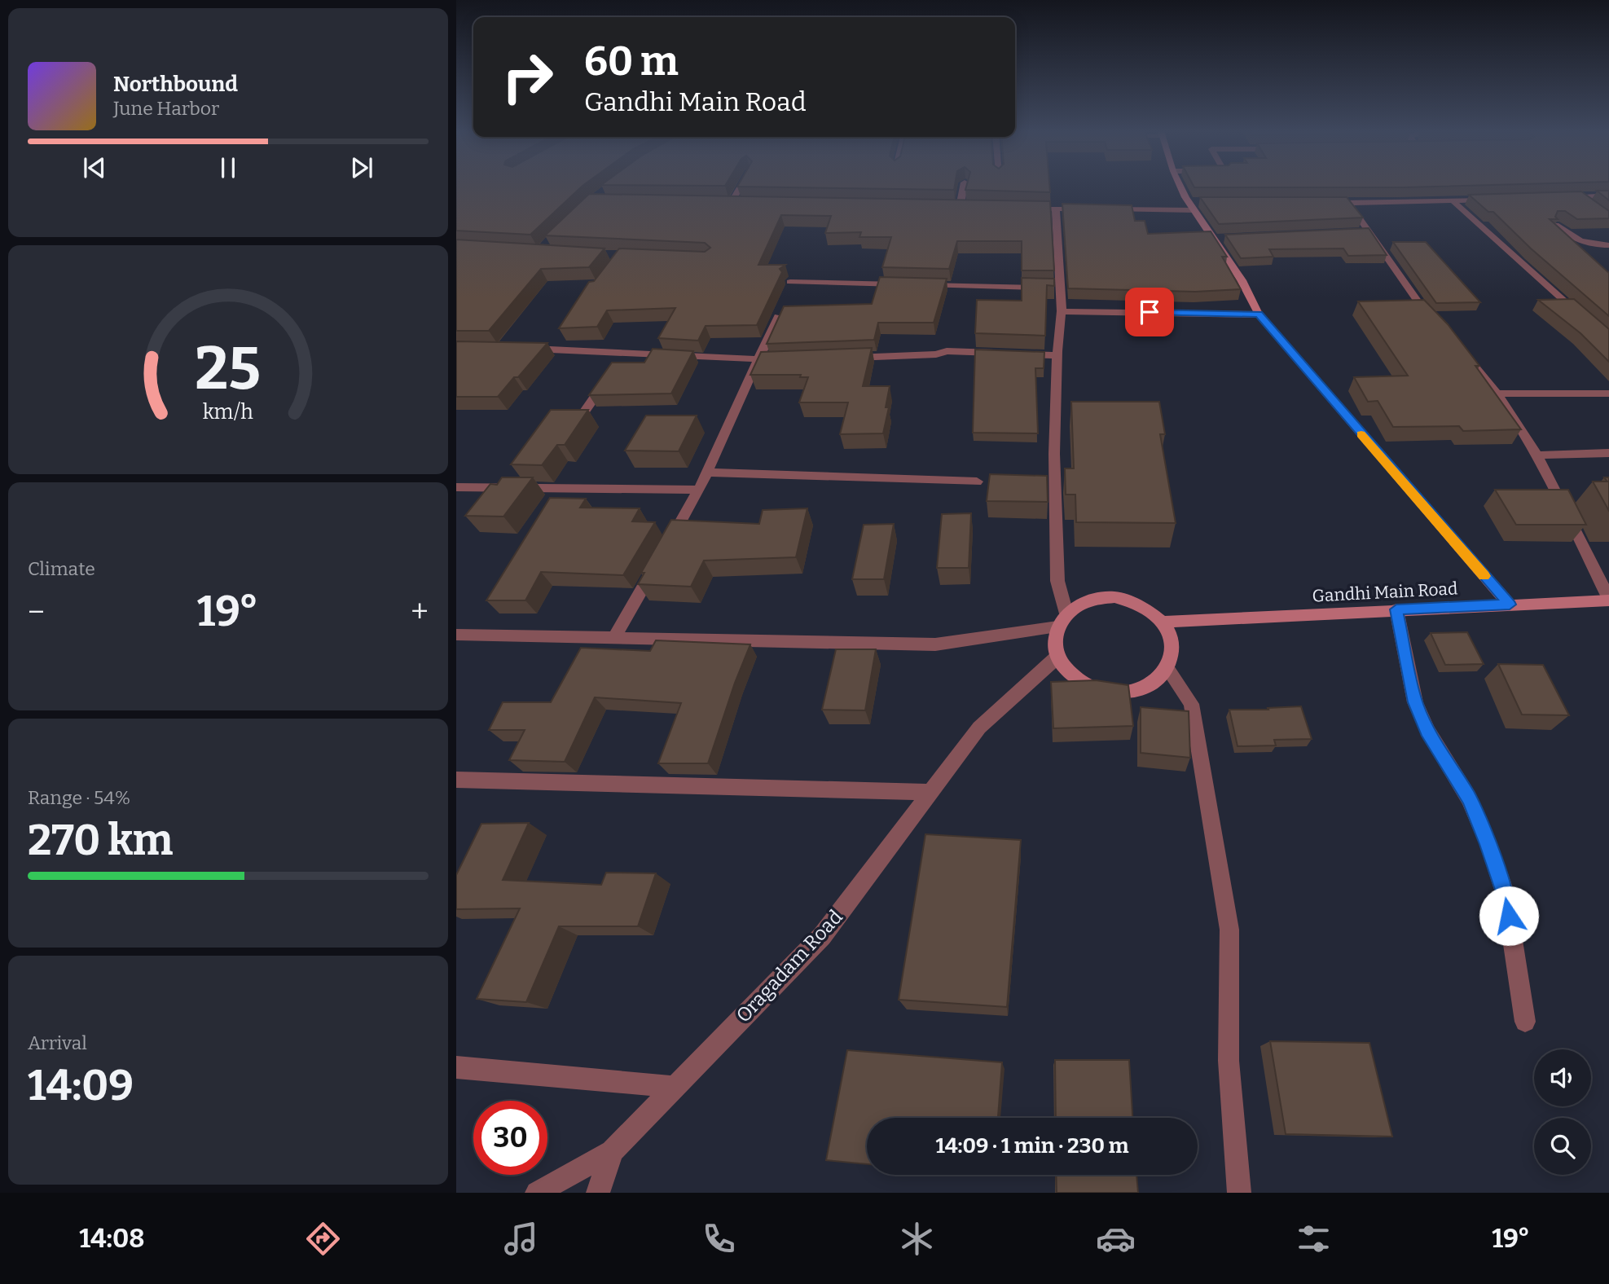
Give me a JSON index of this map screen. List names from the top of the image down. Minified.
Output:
{"streets":{"street":["Gandhi Main Road","Oragadam Road"]},"crossings":[["Gandhi Main Road","Oragadam Road"]],"page":{"turn":["60 m","Gandhi Main Road"],"song":["Northbound","June Harbor"],"tile":["Climate",["Range · 54%","270 km"],["Arrival","14:09"]],"heat":["−","19°","+"],"limit":"30","trip":"14:09 · 1 min · 230 m","tabs":["14:08","19°"],"gauge":["25","km/h"]}}
